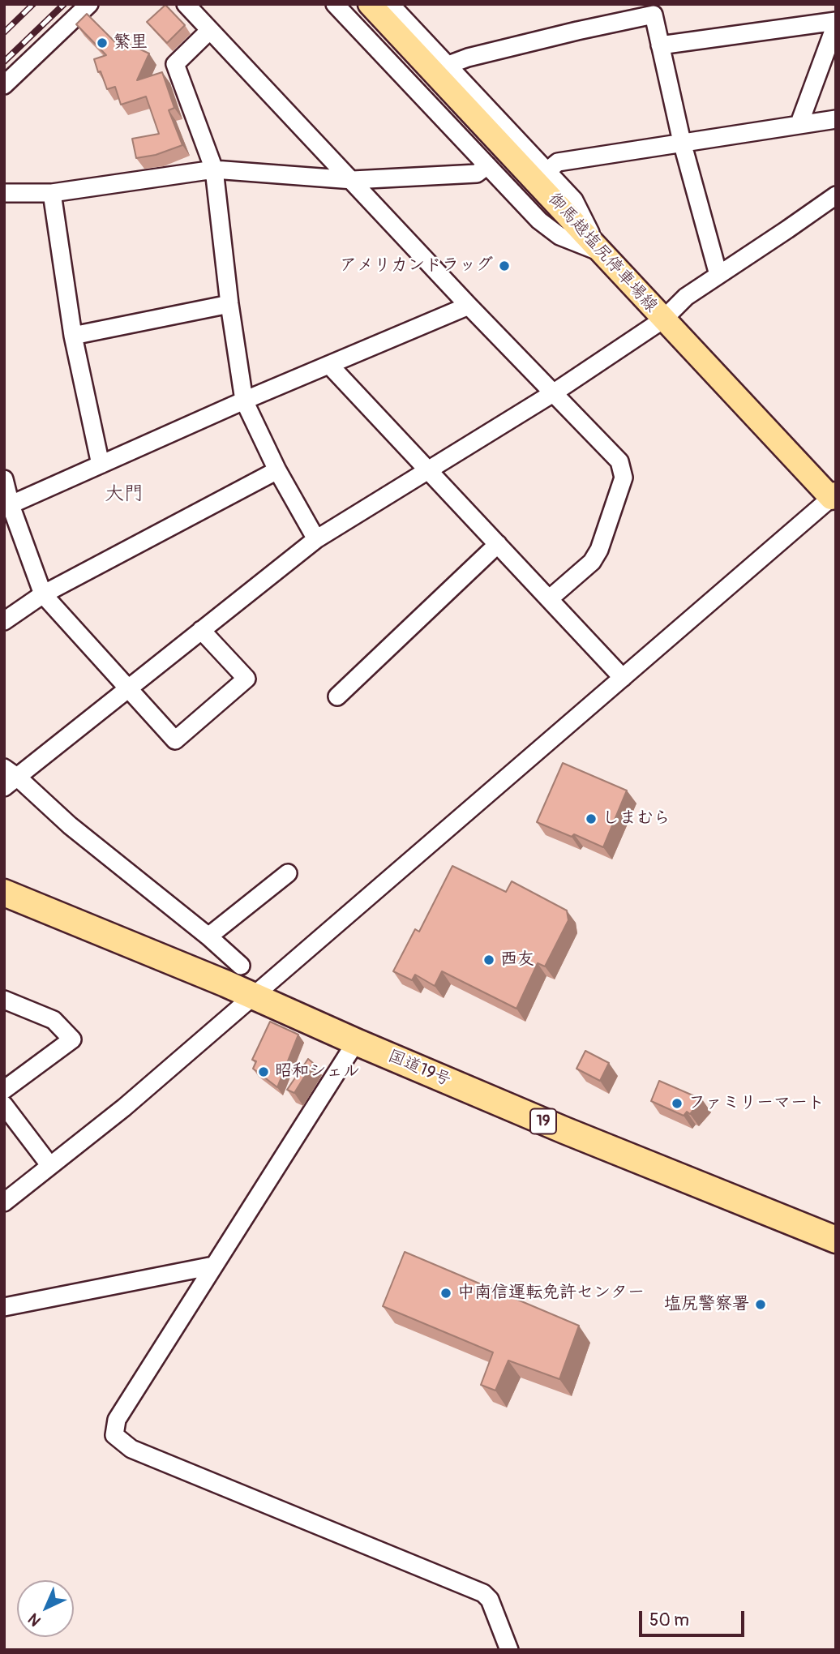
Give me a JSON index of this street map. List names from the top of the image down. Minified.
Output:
{"streets":{"highway":["国道19号","19"],"main road":["御馬越塩尻停車場線"]},"districts":["大門"],"places":["繁里","アメリカンドラッグ","しまむら","西友","昭和シェル","ファミリーマート","中南信運転免許センター","塩尻警察署"],"scale_bar":"50 m","north":"bottom left"}
